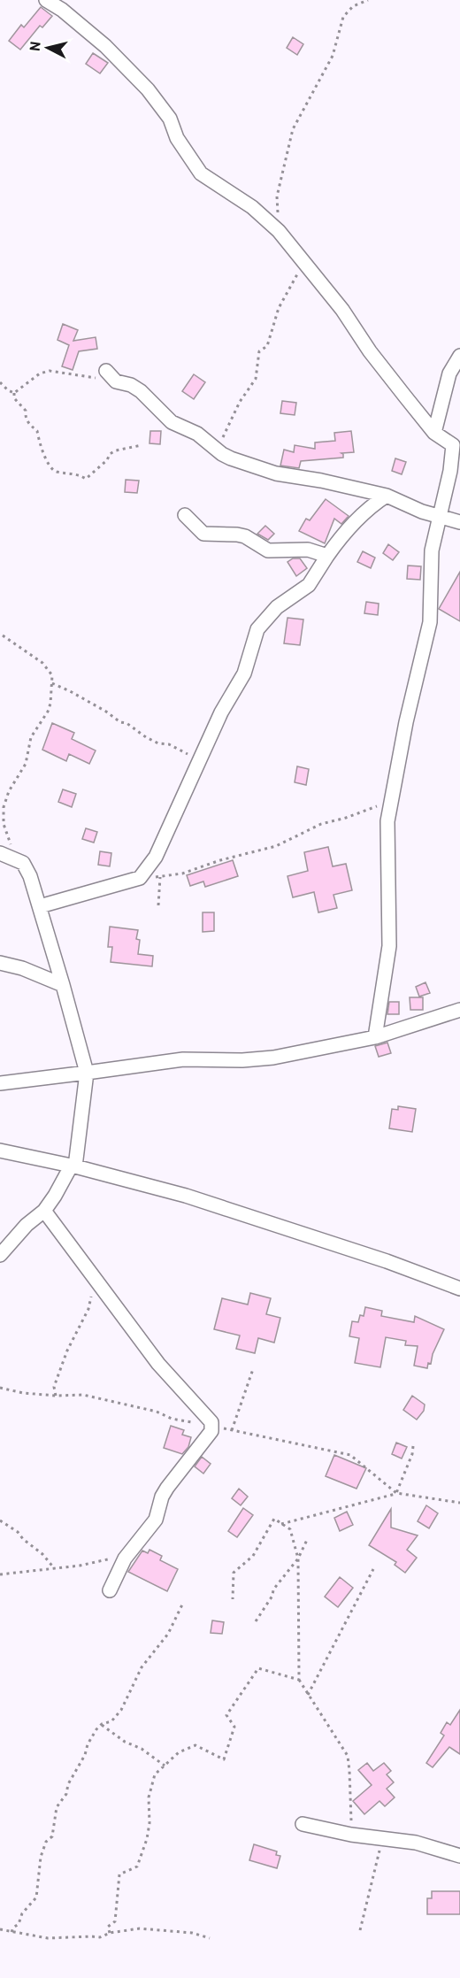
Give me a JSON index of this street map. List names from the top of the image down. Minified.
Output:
{"north":"left"}
